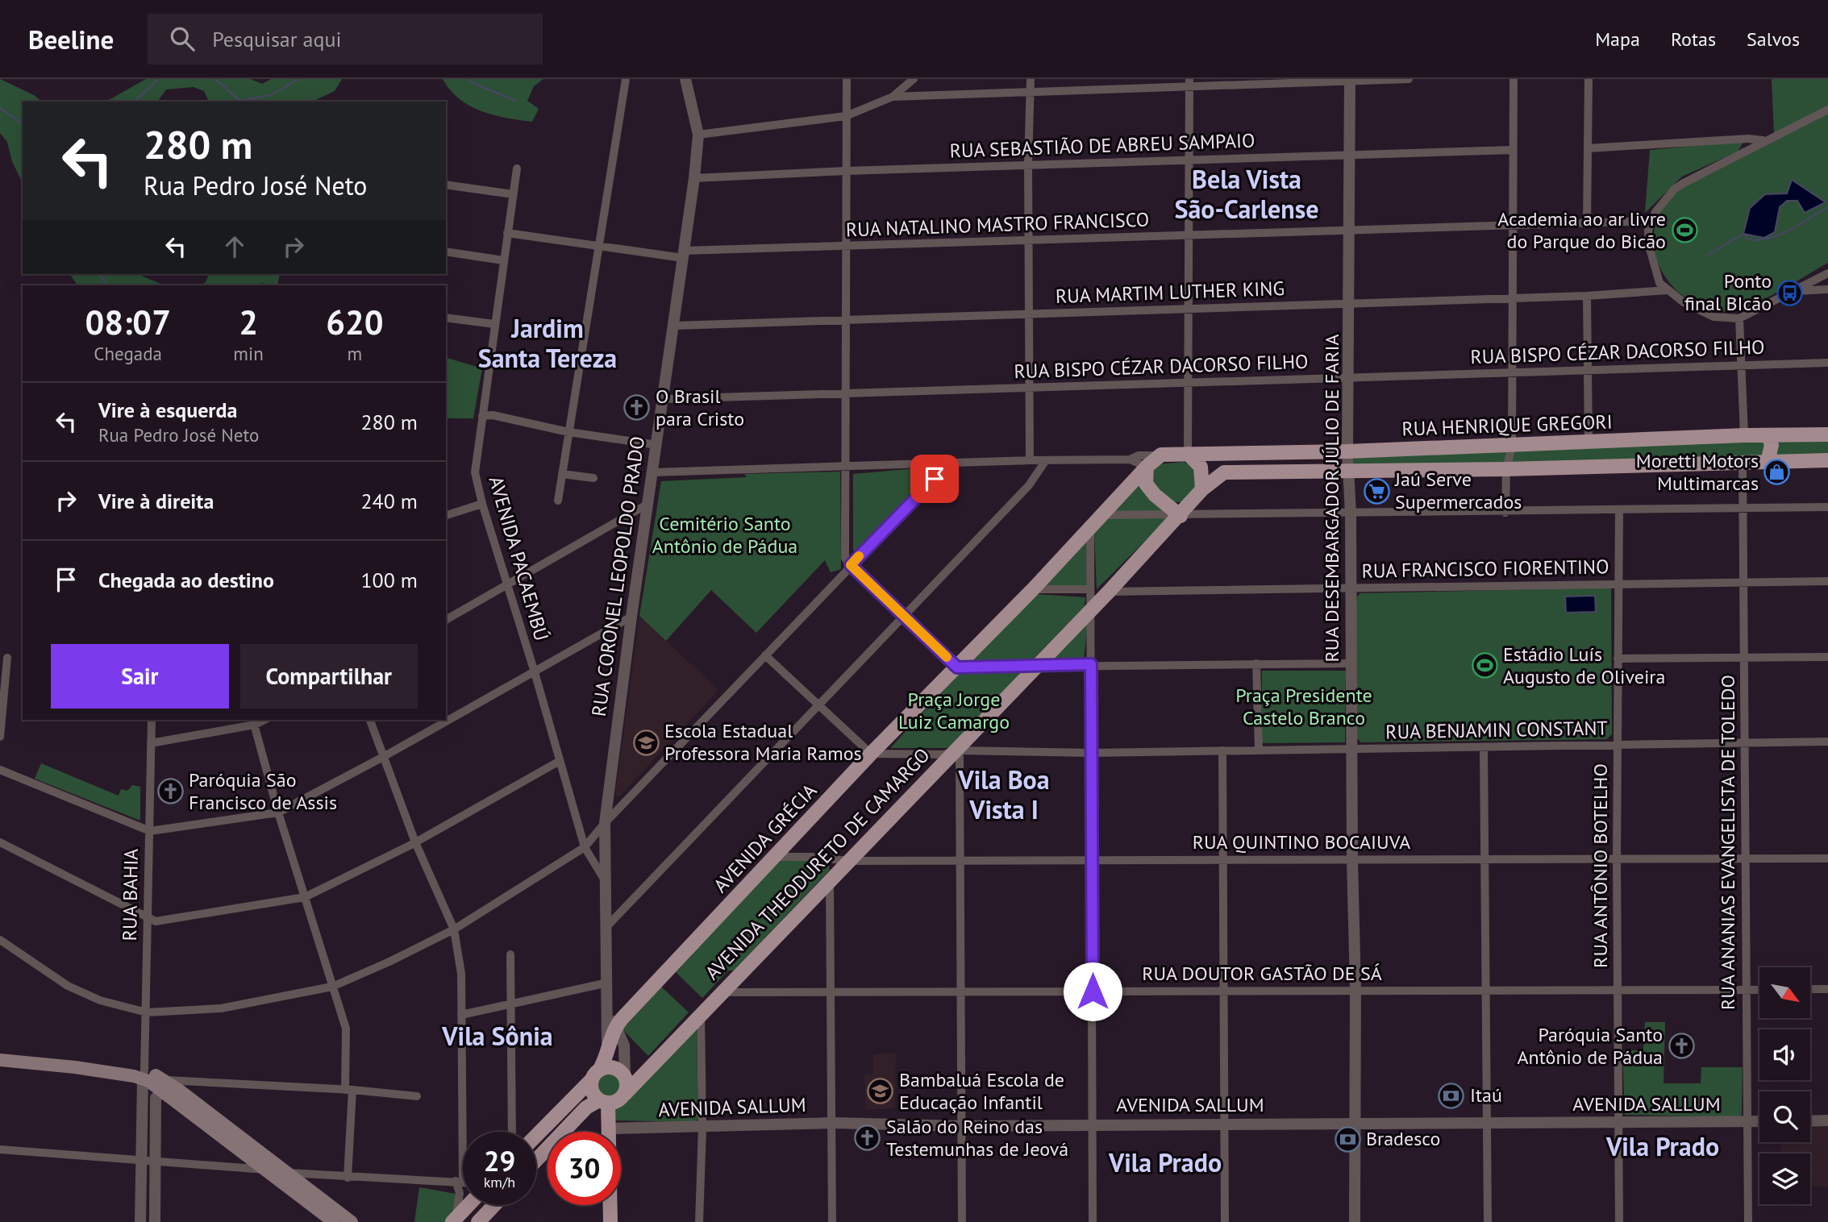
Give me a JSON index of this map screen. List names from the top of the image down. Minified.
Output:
{"streets":{"main road":["RUA HENRIQUE GREGORI","AVENIDA GRÉCIA","AVENIDA THEODURETO DE CAMARGO"],"street":["RUA SEBASTIÃO DE ABREU SAMPAIO","RUA NATALINO MASTRO FRANCISCO","RUA MARTIM LUTHER KING","RUA BISPO CÉZAR DACORSO FILHO","RUA DESEMBARGADOR JÚLIO DE FARIA","AVENIDA PACAEMBÚ","RUA FRANCISCO FIORENTINO","RUA CORONEL LEOPOLDO PRADO","RUA BENJAMIN CONSTANT","RUA QUINTINO BOCAIUVA","RUA ANANIAS EVANGELISTA DE TOLEDO","RUA ANTÔNIO BOTELHO","RUA BAHIA","RUA DOUTOR GASTÃO DE SÁ","AVENIDA SALLUM"]},"crossings":[["RUA SEBASTIÃO DE ABREU SAMPAIO","RUA DESEMBARGADOR JÚLIO DE FARIA"],["RUA SEBASTIÃO DE ABREU SAMPAIO","RUA CORONEL LEOPOLDO PRADO"],["RUA NATALINO MASTRO FRANCISCO","RUA DESEMBARGADOR JÚLIO DE FARIA"],["RUA NATALINO MASTRO FRANCISCO","AVENIDA PACAEMBÚ"],["RUA NATALINO MASTRO FRANCISCO","RUA CORONEL LEOPOLDO PRADO"],["RUA MARTIM LUTHER KING","RUA DESEMBARGADOR JÚLIO DE FARIA"],["RUA MARTIM LUTHER KING","RUA CORONEL LEOPOLDO PRADO"],["RUA BISPO CÉZAR DACORSO FILHO","RUA DESEMBARGADOR JÚLIO DE FARIA"],["RUA BISPO CÉZAR DACORSO FILHO","RUA CORONEL LEOPOLDO PRADO"],["RUA HENRIQUE GREGORI","RUA DESEMBARGADOR JÚLIO DE FARIA"],["RUA HENRIQUE GREGORI","AVENIDA GRÉCIA"],["RUA HENRIQUE GREGORI","RUA ANANIAS EVANGELISTA DE TOLEDO"],["RUA HENRIQUE GREGORI","AVENIDA THEODURETO DE CAMARGO"],["RUA DESEMBARGADOR JÚLIO DE FARIA","RUA FRANCISCO FIORENTINO"],["RUA DESEMBARGADOR JÚLIO DE FARIA","RUA BENJAMIN CONSTANT"],["RUA DESEMBARGADOR JÚLIO DE FARIA","RUA QUINTINO BOCAIUVA"],["RUA DESEMBARGADOR JÚLIO DE FARIA","RUA DOUTOR GASTÃO DE SÁ"],["RUA DESEMBARGADOR JÚLIO DE FARIA","AVENIDA SALLUM"],["AVENIDA PACAEMBÚ","RUA CORONEL LEOPOLDO PRADO"],["RUA FRANCISCO FIORENTINO","RUA ANANIAS EVANGELISTA DE TOLEDO"],["RUA FRANCISCO FIORENTINO","AVENIDA THEODURETO DE CAMARGO"],["RUA FRANCISCO FIORENTINO","RUA ANTÔNIO BOTELHO"],["RUA CORONEL LEOPOLDO PRADO","AVENIDA GRÉCIA"],["RUA CORONEL LEOPOLDO PRADO","AVENIDA THEODURETO DE CAMARGO"],["RUA BENJAMIN CONSTANT","AVENIDA GRÉCIA"],["RUA BENJAMIN CONSTANT","RUA ANANIAS EVANGELISTA DE TOLEDO"],["RUA BENJAMIN CONSTANT","AVENIDA THEODURETO DE CAMARGO"],["RUA BENJAMIN CONSTANT","RUA ANTÔNIO BOTELHO"],["AVENIDA GRÉCIA","RUA QUINTINO BOCAIUVA"],["AVENIDA GRÉCIA","AVENIDA THEODURETO DE CAMARGO"],["RUA QUINTINO BOCAIUVA","RUA ANANIAS EVANGELISTA DE TOLEDO"],["RUA QUINTINO BOCAIUVA","AVENIDA THEODURETO DE CAMARGO"],["RUA QUINTINO BOCAIUVA","RUA ANTÔNIO BOTELHO"],["RUA ANANIAS EVANGELISTA DE TOLEDO","RUA DOUTOR GASTÃO DE SÁ"],["RUA ANANIAS EVANGELISTA DE TOLEDO","AVENIDA SALLUM"],["AVENIDA THEODURETO DE CAMARGO","RUA DOUTOR GASTÃO DE SÁ"],["RUA ANTÔNIO BOTELHO","RUA DOUTOR GASTÃO DE SÁ"],["RUA ANTÔNIO BOTELHO","AVENIDA SALLUM"]],"districts":["Bela Vista São-Carlense","Jardim Santa Tereza","Vila Boa Vista I","Vila Sônia","Vila Prado","Vila Prado"],"parks":["Cemitério Santo Antônio de Pádua","Praça Presidente Castelo Branco","Praça Jorge Luiz Camargo"],"places":{"sports":["Academia ao ar livre do Parque do Bicão","Estádio Luís Augusto de Oliveira"],"bus stop":["Ponto final BIcão"],"church":["O Brasil para Cristo","Paróquia São Francisco de Assis","Paróquia Santo Antônio de Pádua","Salão do Reino das Testemunhas de Jeová"],"shop":["Moretti Motors Multimarcas"],"supermarket":["Jaú Serve Supermercados"],"school or university":["Escola Estadual Professora Maria Ramos","Bambaluá Escola de Educação Infantil"],"bank":["Itaú","Bradesco"]},"north":"bottom right","page":{"header":"Beeline","search":"Pesquisar aqui","nav":["Mapa","Rotas","Salvos"],"turn":["280 m","Rua Pedro José Neto"],"eta":["08:07","Chegada","2","min","620","m"],"list":[{"name":"Vire à esquerda","note":"Rua Pedro José Neto","value":"280 m"},{"name":"Vire à direita","value":"240 m"},{"name":"Chegada ao destino","value":"100 m"}],"buttons":["Sair","Compartilhar"],"speed":"29 km/h","limit":"30"}}
